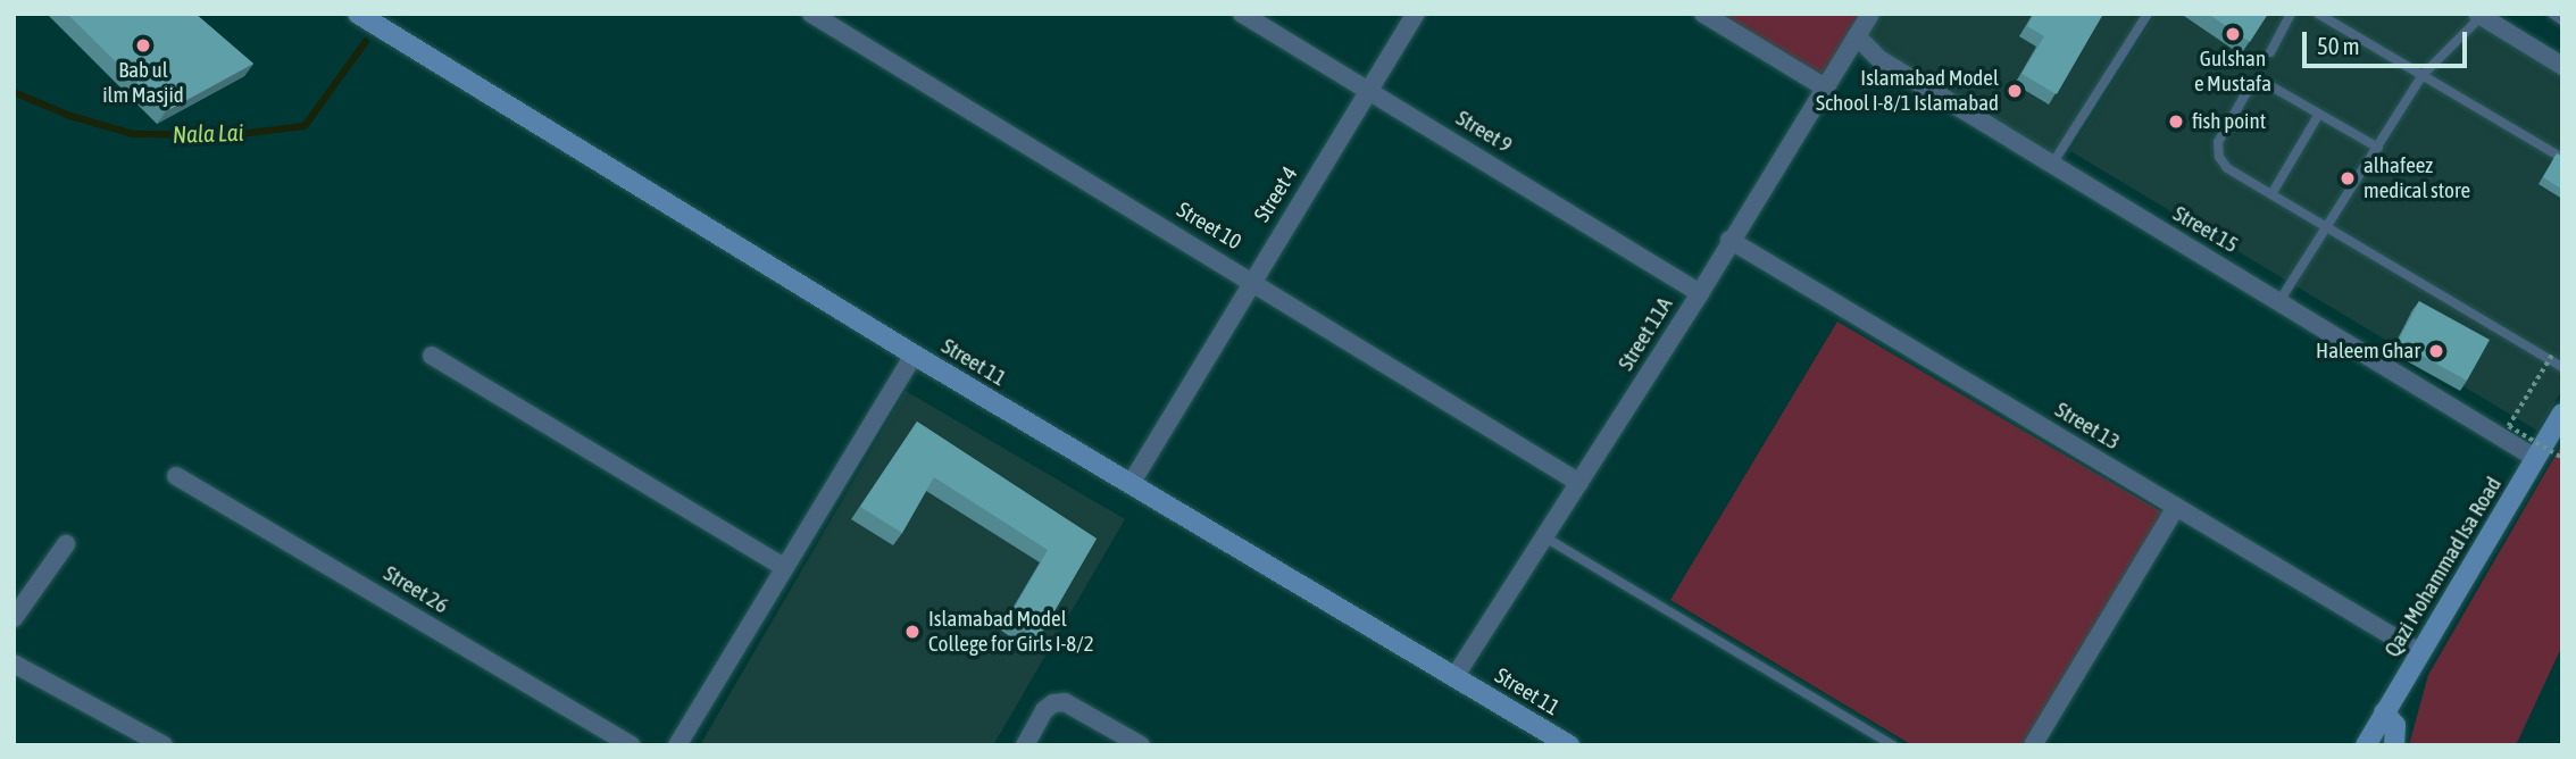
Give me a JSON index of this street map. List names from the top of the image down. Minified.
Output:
{"streets":{"street":["Street 9","Street 4","Street 10","Street 15","Street 11A","Street 11","Street 13","Qazi Mohammad Isa Road","Street 26"]},"crossings":[["Street 9","Street 4"],["Street 9","Street 11A"],["Street 4","Street 10"],["Street 4","Street 11"],["Street 10","Street 11A"],["Street 15","Street 11A"],["Street 15","Qazi Mohammad Isa Road"],["Street 11A","Street 11"],["Street 11A","Street 13"],["Street 13","Qazi Mohammad Isa Road"]],"water":["Nala Lai"],"places":["Gulshan e Mustafa","Bab ul ilm Masjid","Islamabad Model School I-8/1 Islamabad","fish point","alhafeez medical store","Haleem Ghar","Islamabad Model College for Girls I-8/2"],"scale_bar":"50 m"}
